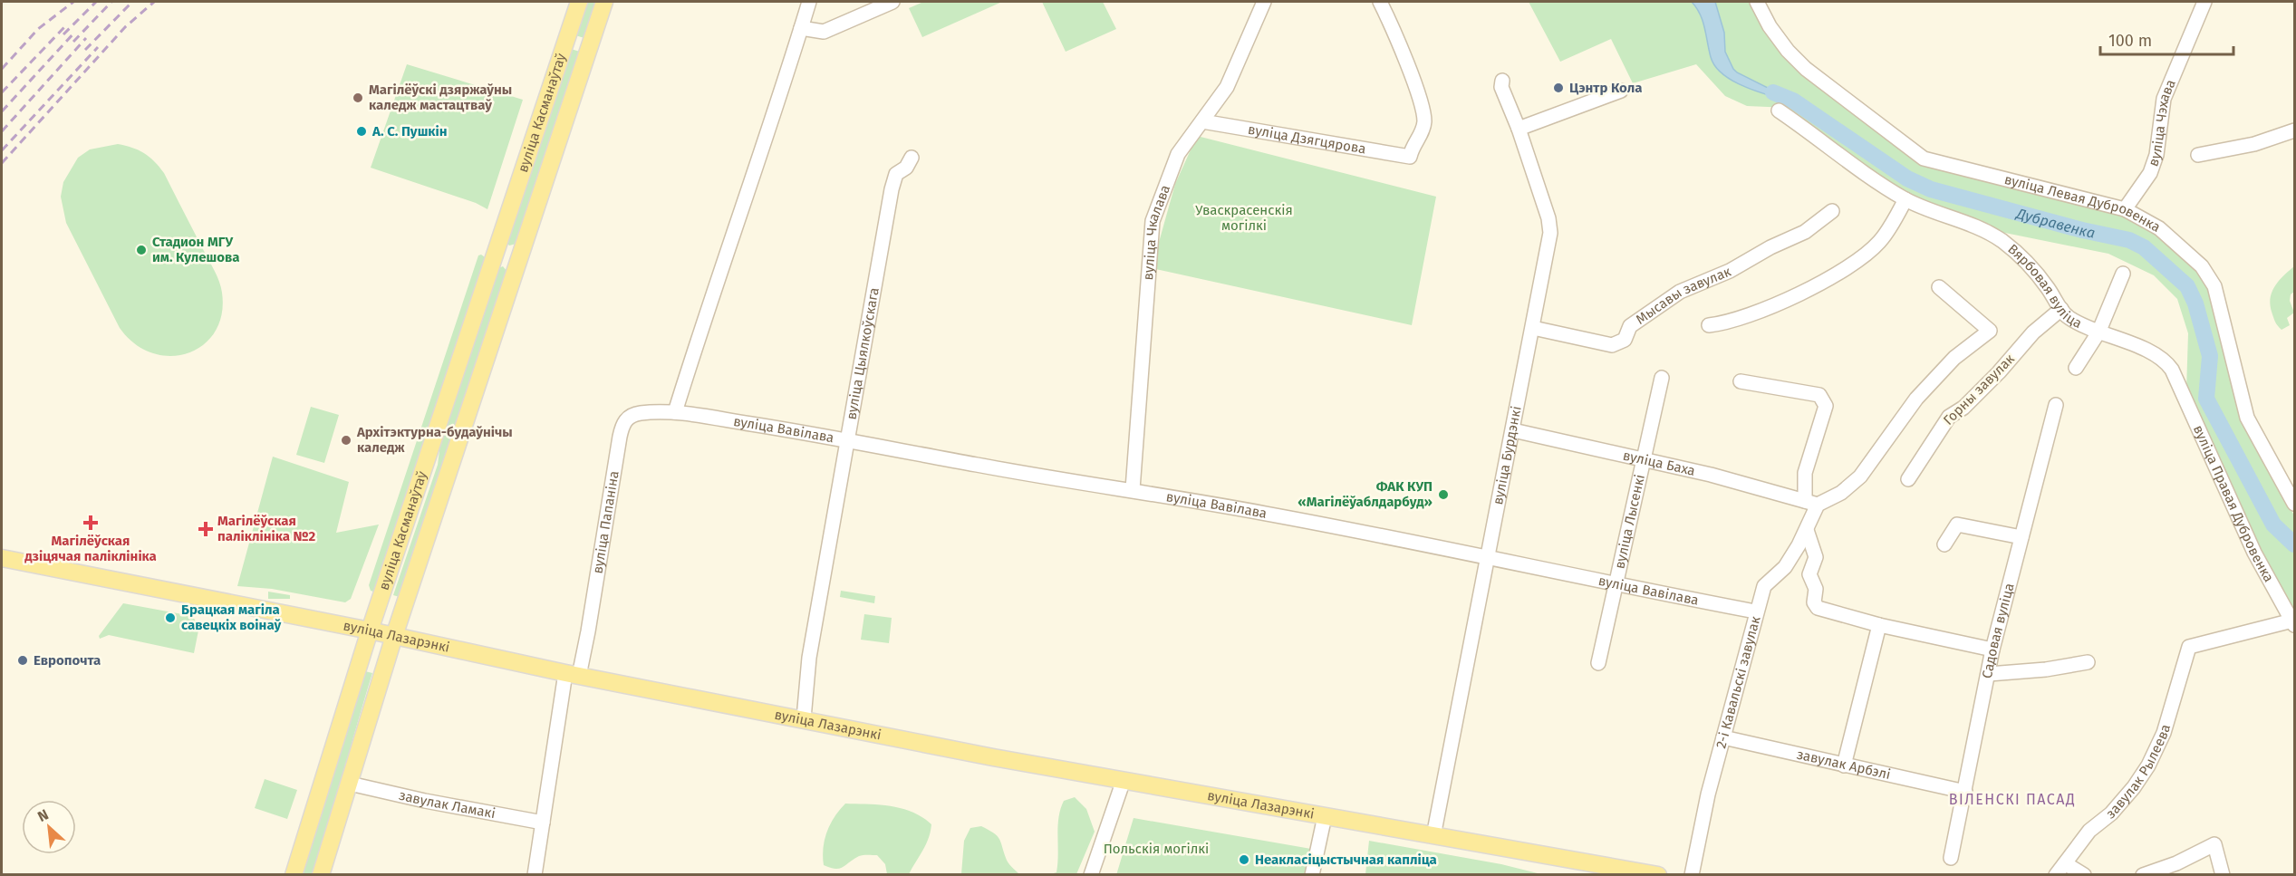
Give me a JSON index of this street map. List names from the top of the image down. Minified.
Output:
{"streets":{"main road":["вуліца Касманаўтаў","вуліца Лазарэнкі"],"street":["вуліца Чэхава","вуліца Дзягцярова","вуліца Левая Дубровенка","вуліца Чкалава","Вярбовая вуліца","Мысавы завулак","вуліца Цыялкоўскага","Горны завулак","вуліца Вавілава","вуліца Бурдэнкі","вуліца Баха","вуліца Правая Дубровенка","вуліца Лысенкі","вуліца Папаніна","Садовая вуліца","2-і Кавальскі завулак","завулак Арбэлі","завулак Рылеева","завулак Ламакі"]},"crossings":[["вуліца Касманаўтаў","вуліца Лазарэнкі"],["вуліца Касманаўтаў","завулак Ламакі"],["вуліца Чэхава","вуліца Левая Дубровенка"],["вуліца Дзягцярова","вуліца Чкалава"],["вуліца Чкалава","вуліца Вавілава"],["Вярбовая вуліца","Горны завулак"],["Вярбовая вуліца","вуліца Правая Дубровенка"],["Мысавы завулак","вуліца Бурдэнкі"],["вуліца Цыялкоўскага","вуліца Вавілава"],["вуліца Цыялкоўскага","вуліца Лазарэнкі"],["вуліца Вавілава","вуліца Бурдэнкі"],["вуліца Вавілава","вуліца Лысенкі"],["вуліца Вавілава","вуліца Папаніна"],["вуліца Вавілава","2-і Кавальскі завулак"],["вуліца Бурдэнкі","вуліца Баха"],["вуліца Бурдэнкі","вуліца Лазарэнкі"],["вуліца Баха","вуліца Лысенкі"],["вуліца Баха","2-і Кавальскі завулак"],["вуліца Правая Дубровенка","завулак Рылеева"],["вуліца Папаніна","вуліца Лазарэнкі"],["вуліца Папаніна","завулак Ламакі"],["Садовая вуліца","завулак Арбэлі"],["2-і Кавальскі завулак","завулак Арбэлі"]],"districts":["ВІЛЕНСКІ ПАСАД"],"water":["Дубравенка"],"parks":["Уваскрасенскія могілкі","Польскія могілкі"],"places":{"other":["Цэнтр Кола","Магілёўскі дзяржаўны каледж мастацтваў","А. С. Пушкін","Стадион МГУ им. Кулешова","Архітэктурна-будаўнічы каледж","ФАК КУП «Магілёўаблдарбуд»","Брацкая магіла савецкіх воінаў","Европочта","Неакласіцыстычная капліца"],"health":["Магілёўская дзіцячая паліклініка","Магілёўская паліклініка №2"]},"scale_bar":"100 m","north":"top left"}
